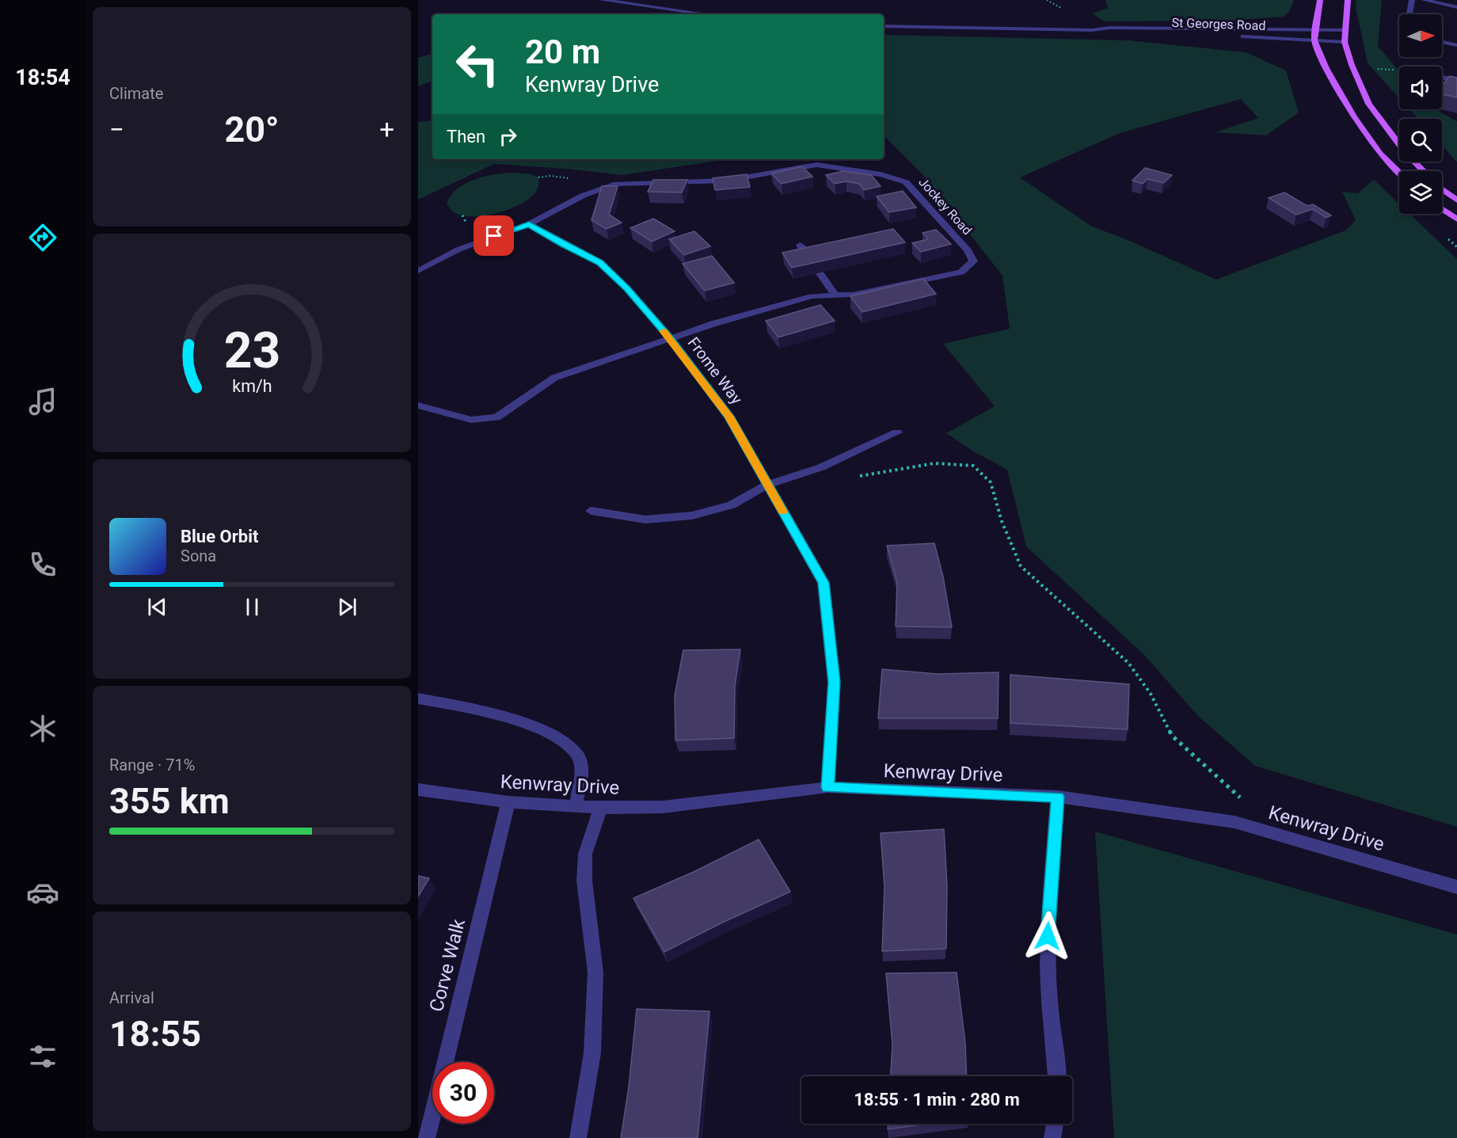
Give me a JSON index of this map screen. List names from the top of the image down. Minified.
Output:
{"streets":{"street":["St Georges Road","Jockey Road","Frome Way","Kenwray Drive","Corve Walk"]},"crossings":[["Jockey Road","Frome Way"],["Frome Way","Kenwray Drive"],["Kenwray Drive","Corve Walk"]],"north":"right","page":{"tabs":"18:54","tile":["Climate",["Range · 71%","355 km"],["Arrival","18:55"]],"turn":["20 m","Kenwray Drive"],"heat":["−","20°","+"],"then":"Then","song":["Blue Orbit","Sona"],"limit":"30","trip":"18:55 · 1 min · 280 m","gauge":["23","km/h"]}}
